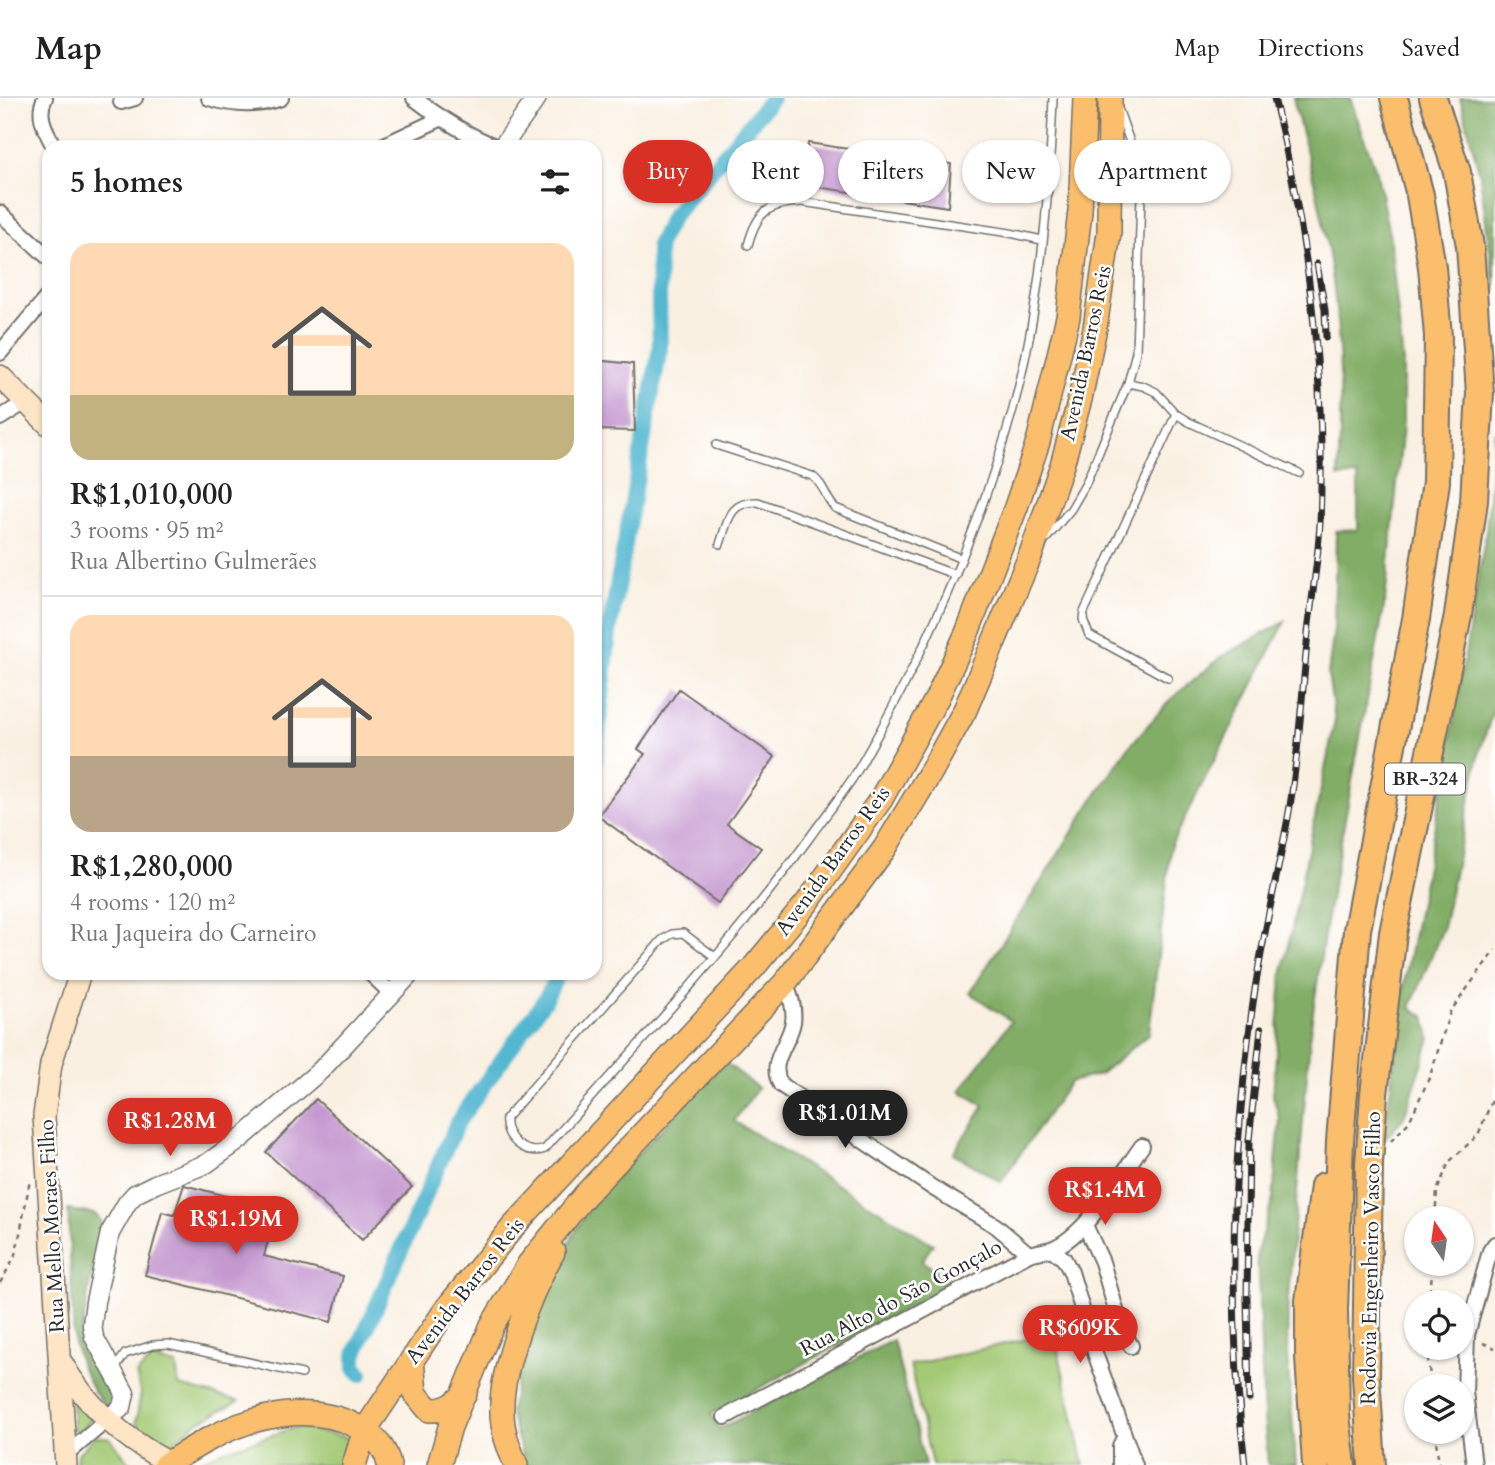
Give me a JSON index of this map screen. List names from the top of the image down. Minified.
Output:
{"streets":{"highway":["BR-324","Rodovia Engenheiro Vasco Filho"],"main road":["Avenida Barros Reis","Rua Mello Moraes Filho"],"street":["Rua Alto do São Gonçalo"]},"north":"top","page":{"header":"Map","nav":["Map","Directions","Saved"],"chip":["Buy","Rent","Filters","New","Apartment"],"heading":"5 homes","list":[{"name":"R$1,010,000","note":"3 rooms · 95 m² · Rua Albertino Gulmerães"},{"name":"R$1,280,000","note":"4 rooms · 120 m² · Rua Jaqueira do Carneiro"}],"price":["R$1.01M","R$1.28M","R$1.4M","R$1.19M","R$609K"]}}
